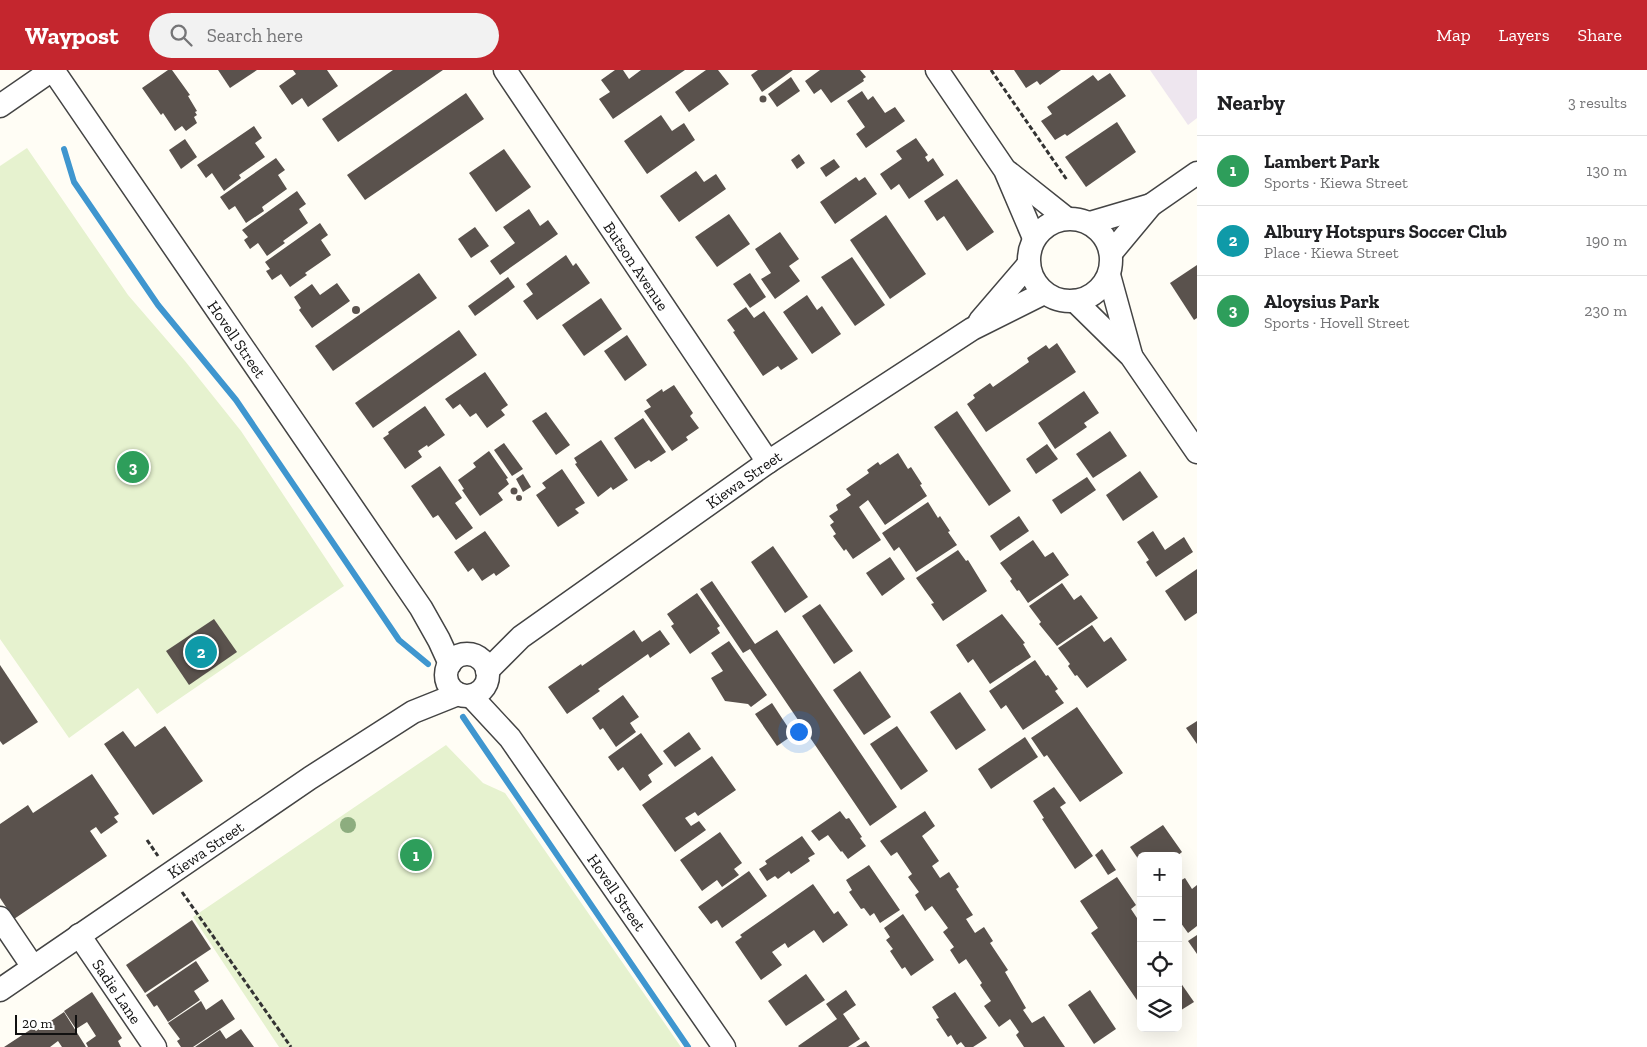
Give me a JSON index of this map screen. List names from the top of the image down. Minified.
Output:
{"streets":{"street":["Butson Avenue","Hovell Street","Kiewa Street","Sadie Lane"]},"crossings":[["Butson Avenue","Kiewa Street"],["Hovell Street","Kiewa Street"],["Kiewa Street","Sadie Lane"]],"scale_bar":"20 m","page":{"header":"Waypost","search":"Search here","nav":["Map","Layers","Share"],"heading":["Nearby","3 results"],"list":[{"mark":"1","name":"Lambert Park","note":"Sports · Kiewa Street","value":"130 m"},{"mark":"2","name":"Albury Hotspurs Soccer Club","note":"Place · Kiewa Street","value":"190 m"},{"mark":"3","name":"Aloysius Park","note":"Sports · Hovell Street","value":"230 m"}],"pins":["3","2","1"],"map_buttons":["+","−"],"scale":"20 m"}}
